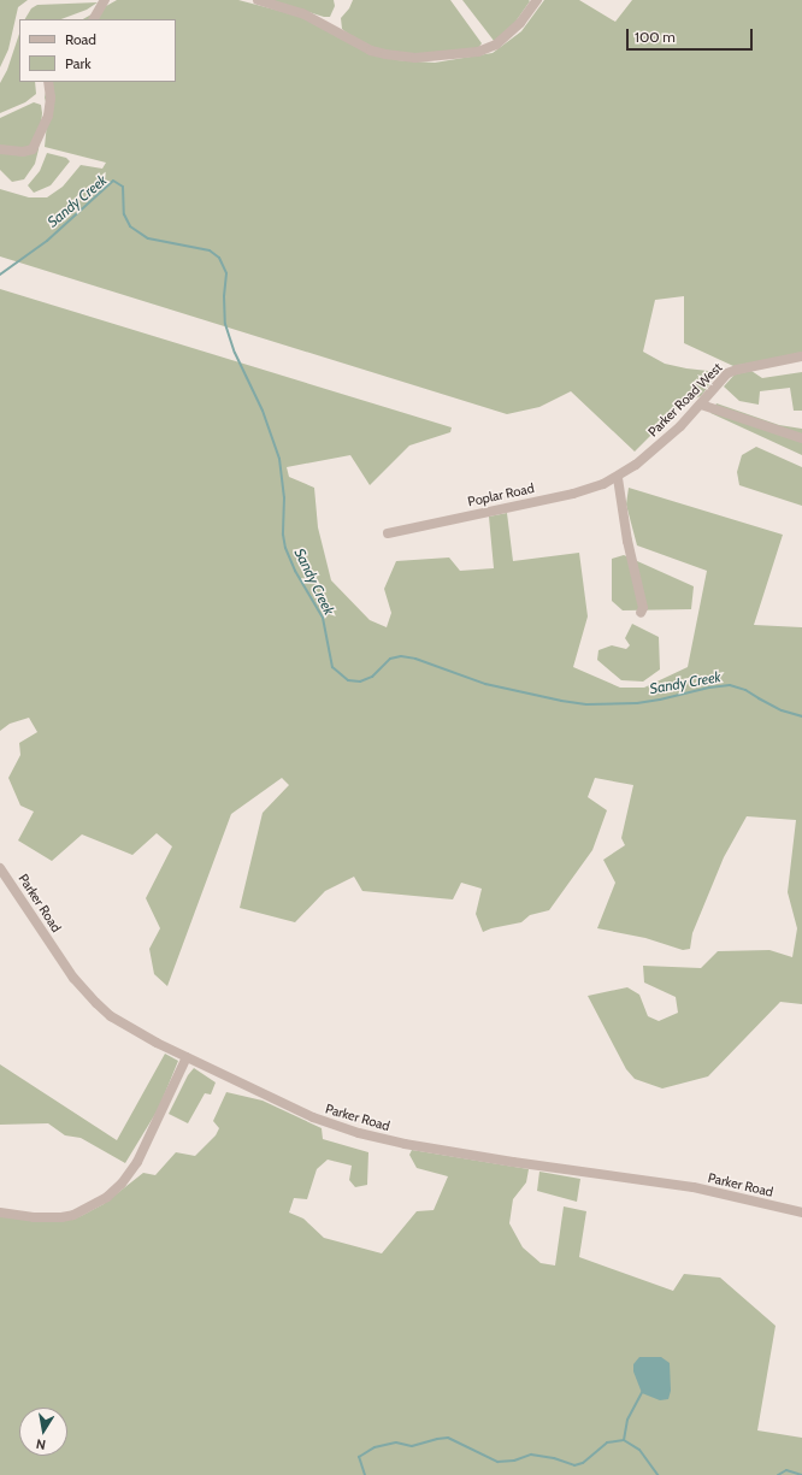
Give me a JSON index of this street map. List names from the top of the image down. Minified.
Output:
{"streets":{"street":["Parker Road West","Poplar Road","Parker Road"]},"crossings":[["Parker Road West","Poplar Road"]],"water":["Sandy Creek"],"legend":["Road","Park"],"scale_bar":"100 m","north":"bottom"}
